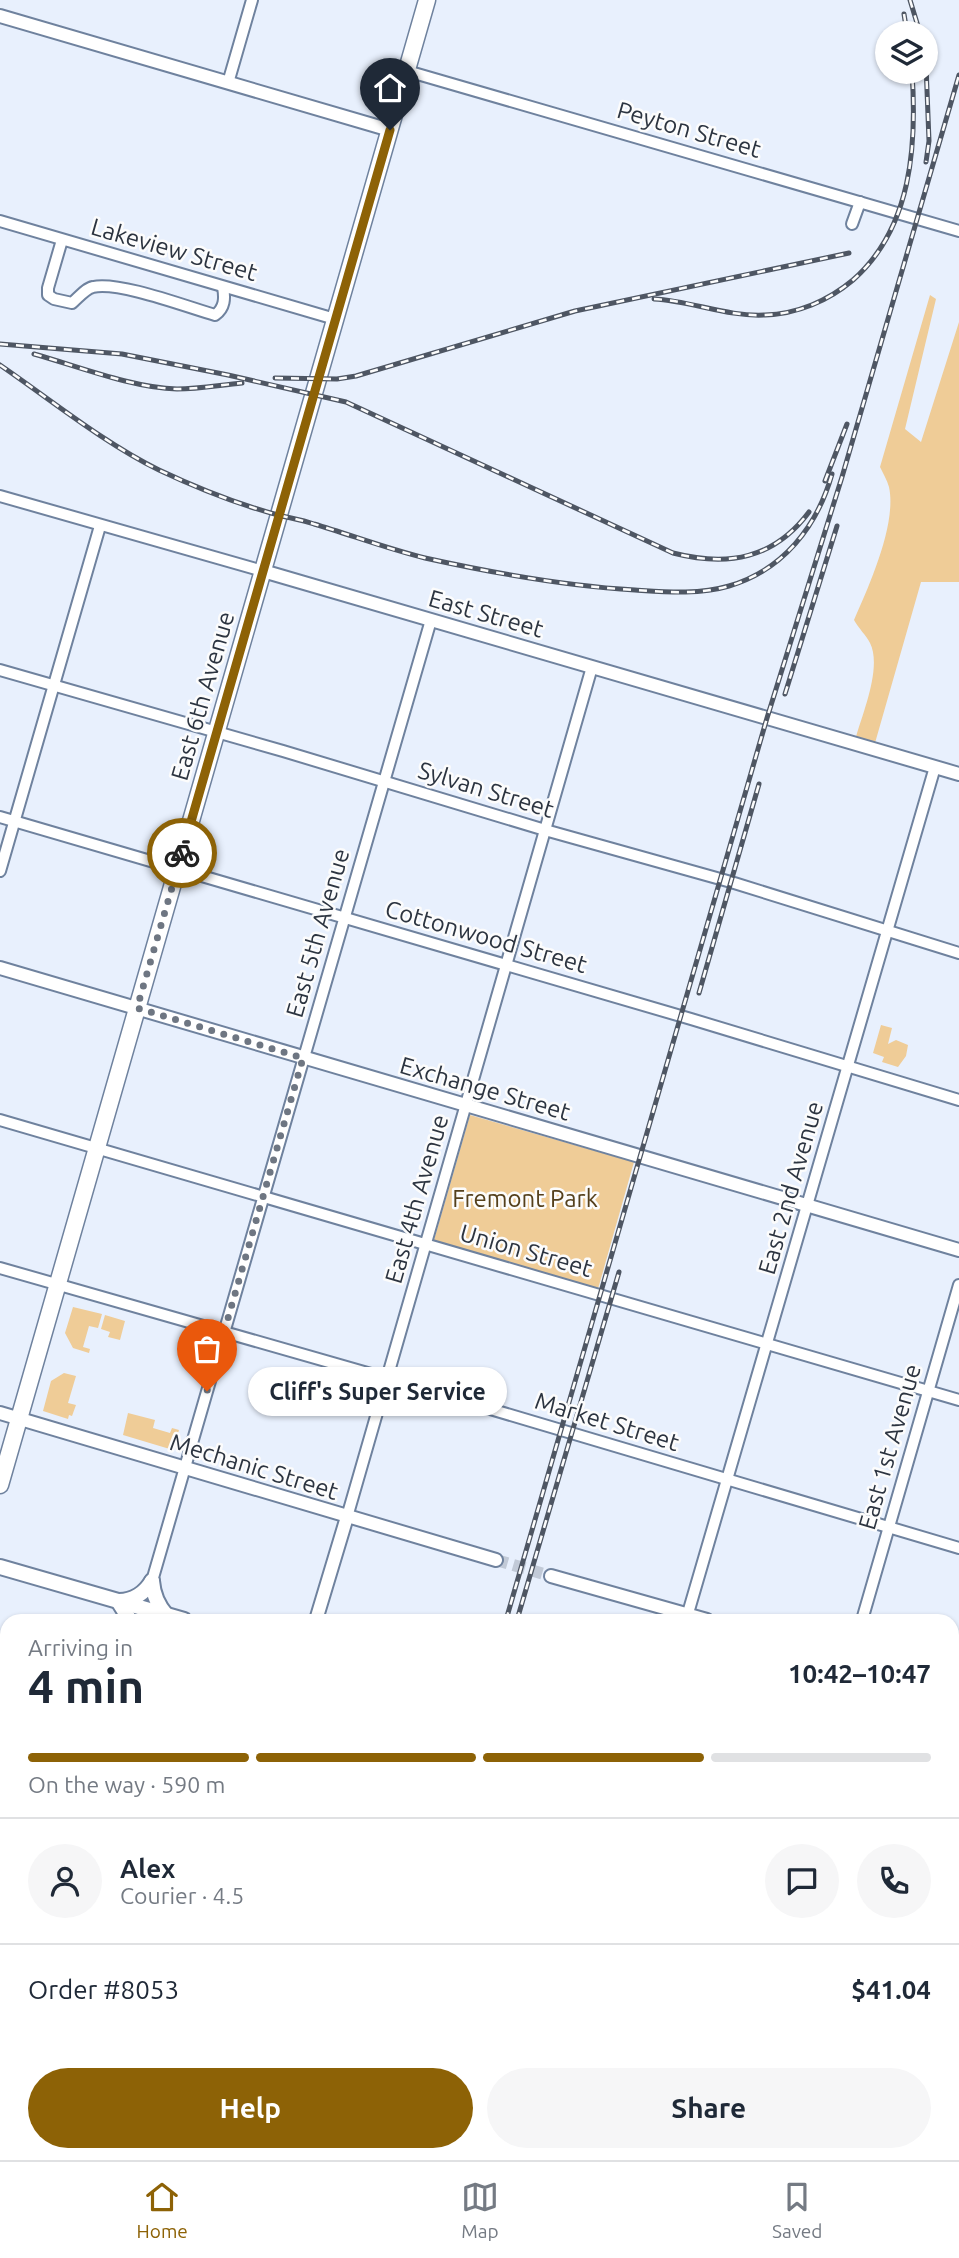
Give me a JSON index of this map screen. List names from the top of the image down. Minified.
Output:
{"streets":{"main road":["East 6th Avenue"],"street":["Peyton Street","Lakeview Street","East Street","Sylvan Street","East 5th Avenue","Cottonwood Street","Exchange Street","East 2nd Avenue","East 4th Avenue","Union Street","Market Street","East 1st Avenue","Mechanic Street"]},"crossings":[["Peyton Street","East 6th Avenue"],["Lakeview Street","East 6th Avenue"],["East Street","East 6th Avenue"],["East Street","East 5th Avenue"],["East Street","East 2nd Avenue"],["East Street","East 4th Avenue"],["East 6th Avenue","Sylvan Street"],["East 6th Avenue","Cottonwood Street"],["East 6th Avenue","Exchange Street"],["East 6th Avenue","Union Street"],["East 6th Avenue","Market Street"],["East 6th Avenue","Mechanic Street"],["Sylvan Street","East 5th Avenue"],["Sylvan Street","East 2nd Avenue"],["Sylvan Street","East 4th Avenue"],["East 5th Avenue","Cottonwood Street"],["East 5th Avenue","Exchange Street"],["East 5th Avenue","Union Street"],["East 5th Avenue","Market Street"],["East 5th Avenue","Mechanic Street"],["Cottonwood Street","East 2nd Avenue"],["Cottonwood Street","East 4th Avenue"],["Exchange Street","East 2nd Avenue"],["Exchange Street","East 4th Avenue"],["East 2nd Avenue","Union Street"],["East 2nd Avenue","Market Street"],["East 4th Avenue","Union Street"],["East 4th Avenue","Market Street"],["East 4th Avenue","Mechanic Street"],["Union Street","East 1st Avenue"],["Market Street","East 1st Avenue"]],"parks":["Fremont Park"],"places":["Cliff's Super Service"],"page":{"bubble":"Cliff's Super Service","heading":["4 min","Arriving in","10:42–10:47"],"panel":["Alex","Courier · 4.5","Order #8053","$41.04"],"bar":"On the way · 590 m","buttons":["Help","Share"],"tabs":["Home","Map","Saved"]}}
